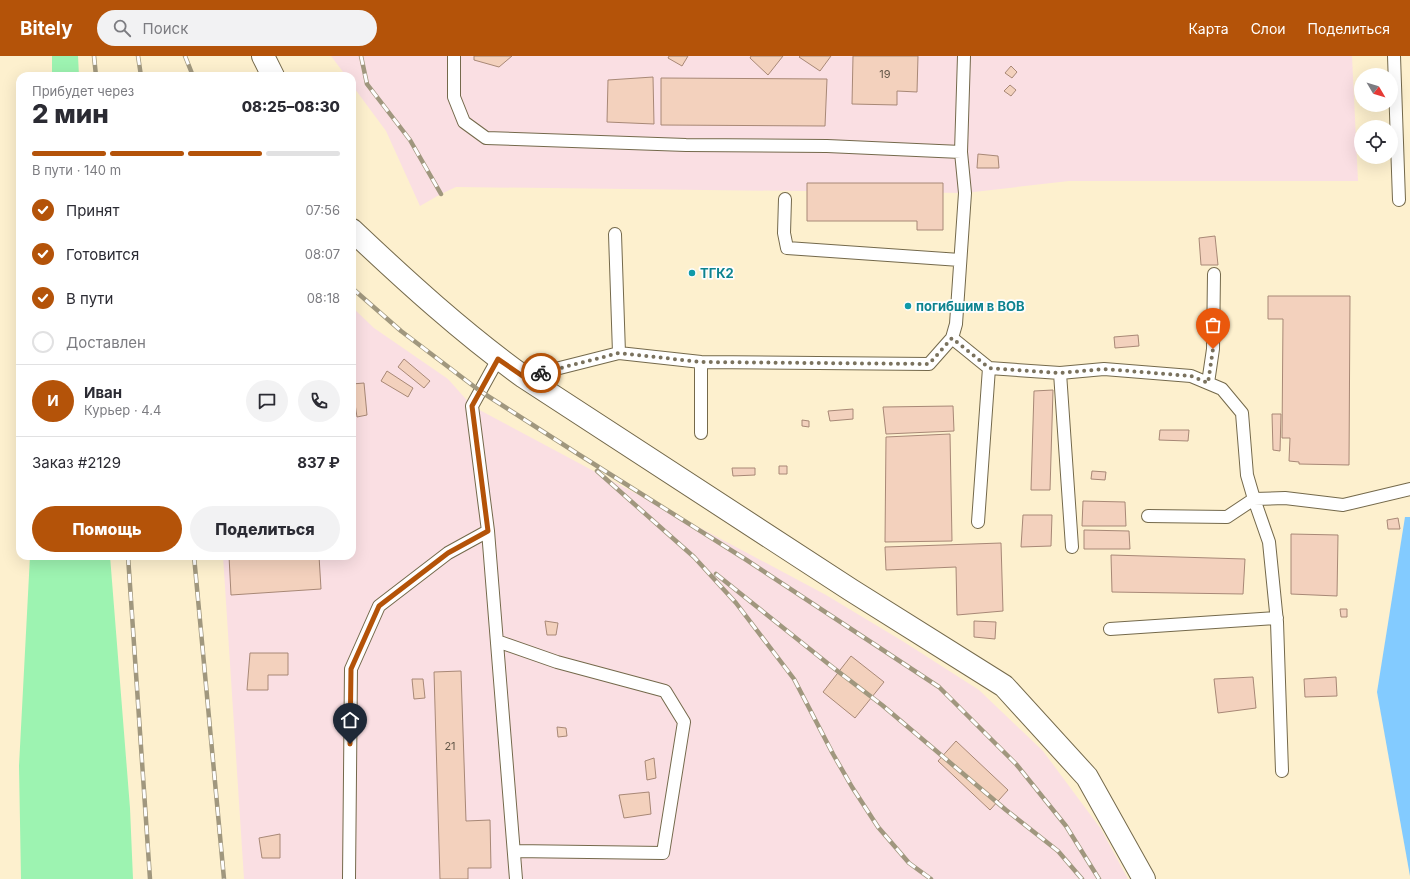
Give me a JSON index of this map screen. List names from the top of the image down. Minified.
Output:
{"places":["ТГК2","погибшим в ВОВ"],"house_numbers":["19","21"],"north":"bottom right","page":{"header":"Bitely","search":"Поиск","nav":["Карта","Слои","Поделиться"],"heading":["2 мин","Прибудет через","08:25–08:30"],"panel":["Иван","Курьер · 4.4","Заказ #2129","837 ₽"],"bar":"В пути · 140 m","list":[["Принят","07:56"],["Готовится","08:07"],["В пути","08:18"],"Доставлен"],"round":"И","buttons":["Помощь","Поделиться"]}}
